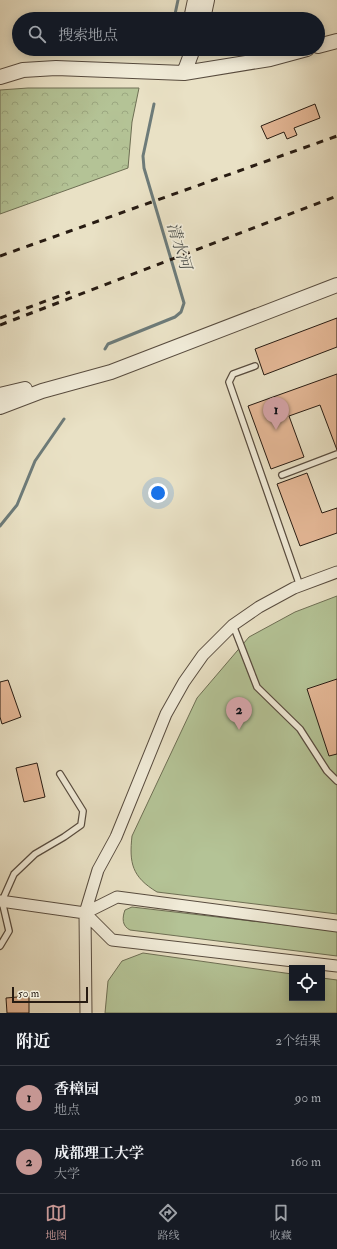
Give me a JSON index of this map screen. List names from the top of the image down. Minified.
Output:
{"water":["清水河"],"scale_bar":"50 m","page":{"search":"搜索地点","pins":["1","2"],"scale":"50 m","heading":["附近","2个结果"],"list":[{"mark":"1","name":"香樟园","note":"地点","value":"90 m"},{"mark":"2","name":"成都理工大学","note":"大学","value":"160 m"}],"nav":["地图","路线","收藏"]}}
